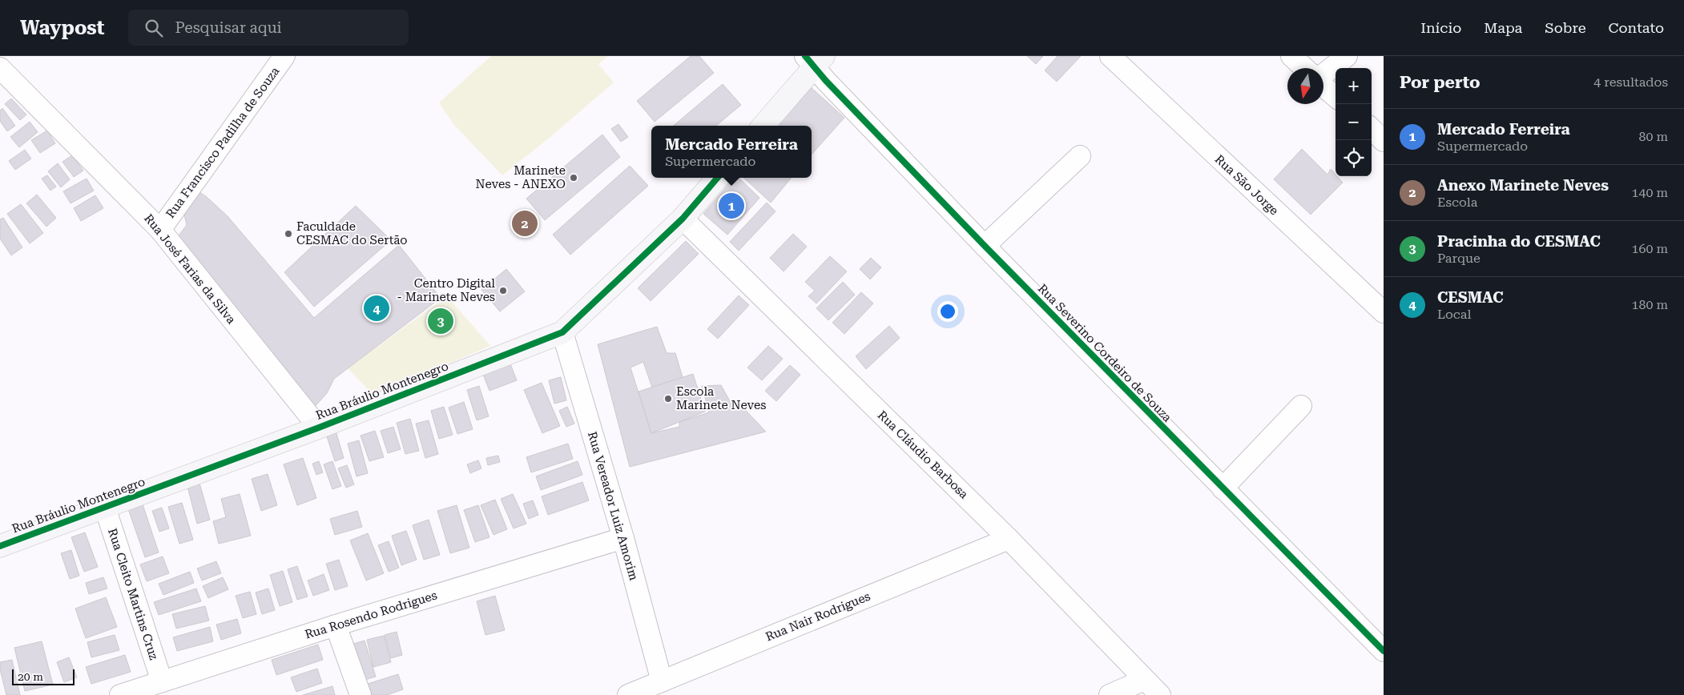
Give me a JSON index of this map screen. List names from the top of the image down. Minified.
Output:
{"streets":{"street":["Rua Francisco Padilha de Souza","Rua São Jorge","Rua José Farias da Silva","Rua Severino Cordeiro de Souza","Rua Bráulio Montenegro","Rua Cláudio Barbosa","Rua Vereador Luiz Amorim","Rua Cleito Martins Cruz","Rua Rosendo Rodrigues","Rua Nair Rodrigues"]},"crossings":[["Rua Francisco Padilha de Souza","Rua José Farias da Silva"],["Rua José Farias da Silva","Rua Bráulio Montenegro"],["Rua Bráulio Montenegro","Rua Cláudio Barbosa"],["Rua Bráulio Montenegro","Rua Vereador Luiz Amorim"],["Rua Bráulio Montenegro","Rua Cleito Martins Cruz"],["Rua Cláudio Barbosa","Rua Nair Rodrigues"],["Rua Vereador Luiz Amorim","Rua Rosendo Rodrigues"],["Rua Vereador Luiz Amorim","Rua Nair Rodrigues"],["Rua Cleito Martins Cruz","Rua Rosendo Rodrigues"]],"places":["Marinete Neves - ANEXO","Faculdade CESMAC do Sertão","Centro Digital - Marinete Neves","Escola Marinete Neves"],"scale_bar":"20 m","north":"bottom","page":{"header":"Waypost","search":"Pesquisar aqui","nav":["Início","Mapa","Sobre","Contato"],"heading":["Por perto","4 resultados"],"map_buttons":["+","−"],"list":[{"mark":"1","name":"Mercado Ferreira","note":"Supermercado","value":"80 m"},{"mark":"2","name":"Anexo Marinete Neves","note":"Escola","value":"140 m"},{"mark":"3","name":"Pracinha do CESMAC","note":"Parque","value":"160 m"},{"mark":"4","name":"CESMAC","note":"Local","value":"180 m"}],"popup":["Mercado Ferreira","Supermercado"],"pins":["1","2","4","3"],"scale":"20 m"}}
